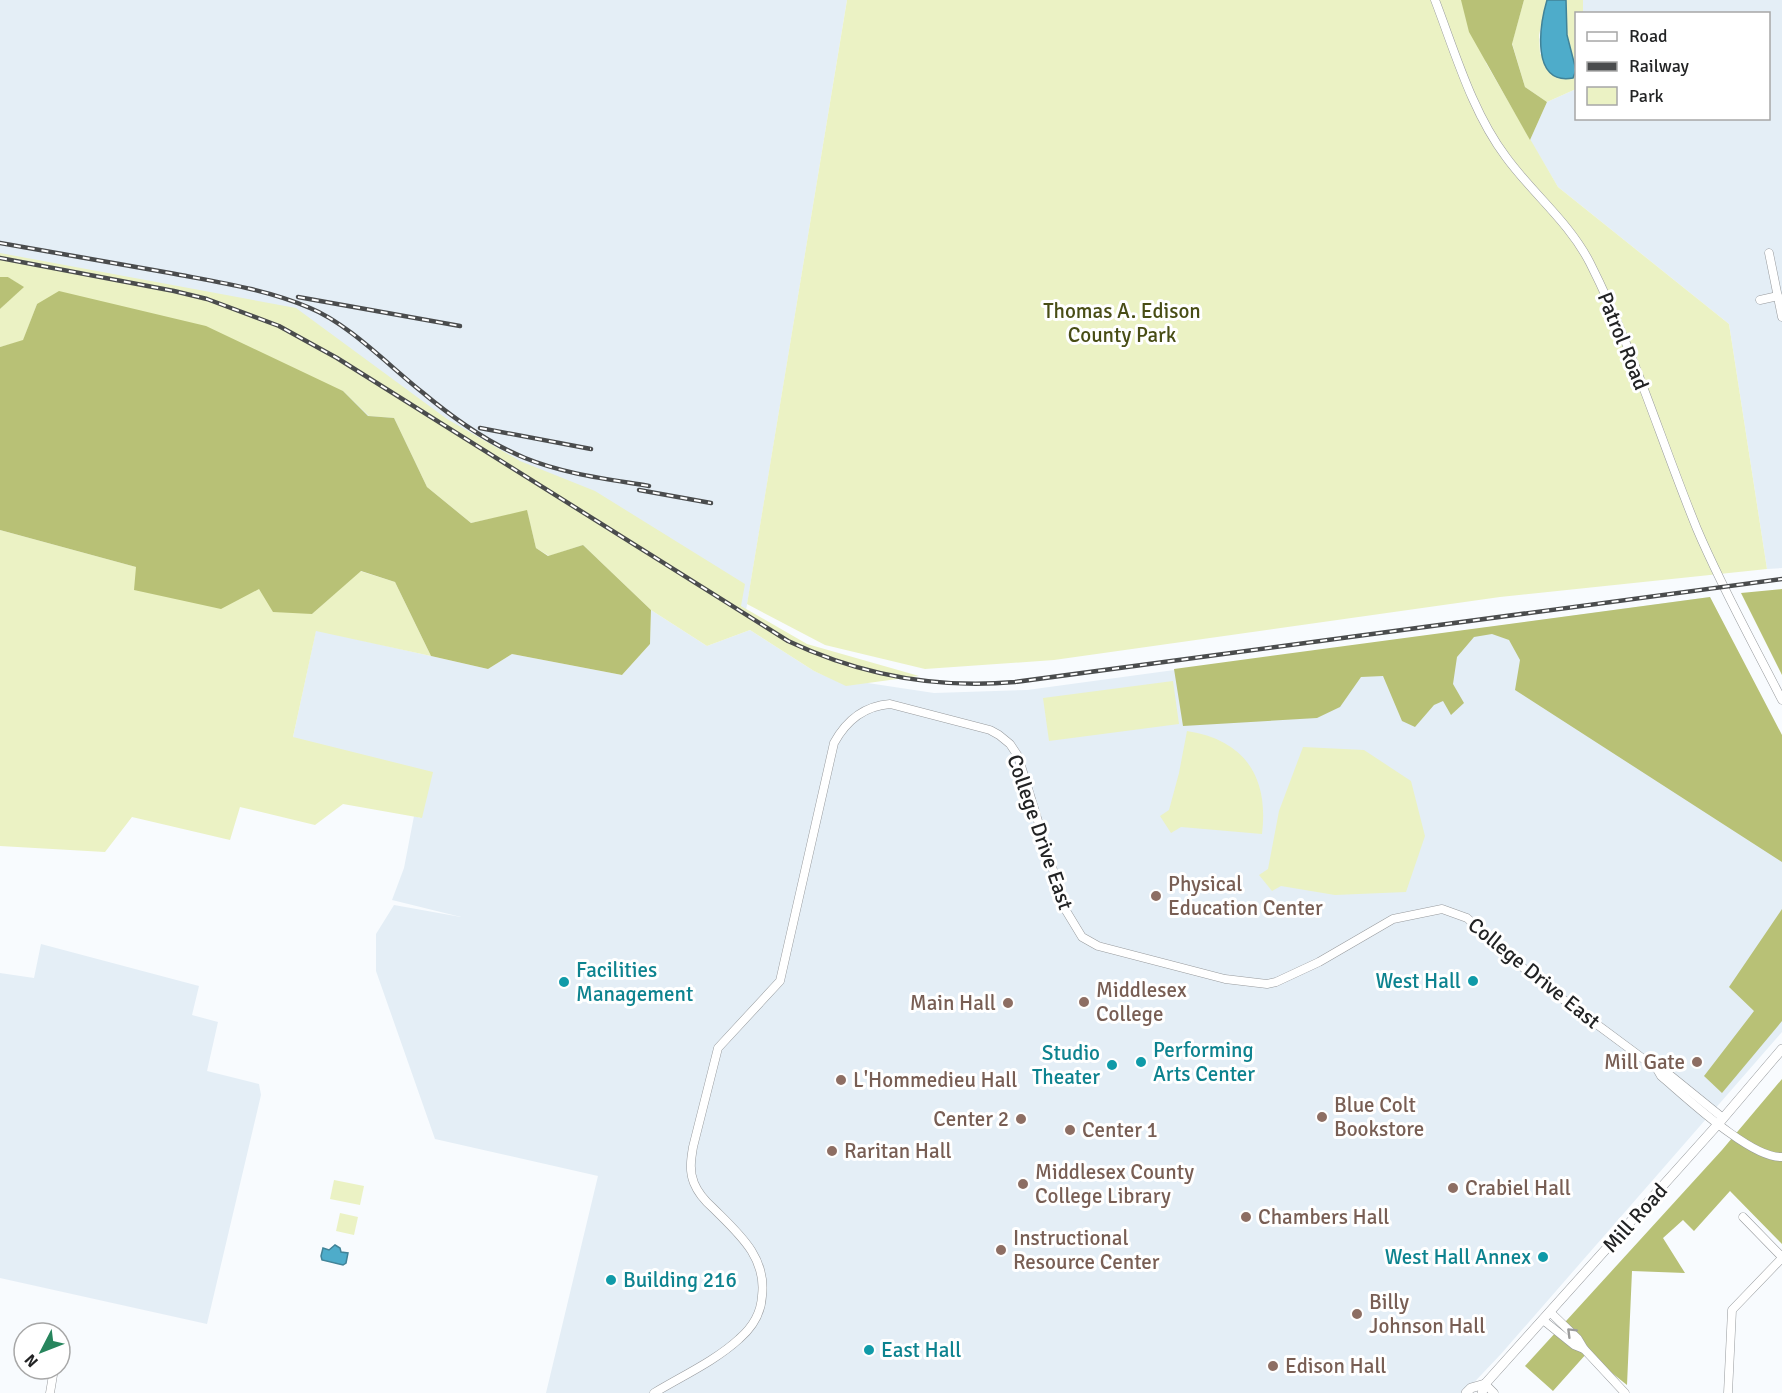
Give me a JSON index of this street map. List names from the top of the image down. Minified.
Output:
{"streets":{"street":["Patrol Road","College Drive East","Mill Road"]},"crossings":[["College Drive East","Mill Road"]],"parks":["Thomas A. Edison County Park"],"places":["Physical Education Center","West Hall","Facilities Management","Middlesex College","Main Hall","Performing Arts Center","Mill Gate","Studio Theater","L'Hommedieu Hall","Blue Colt Bookstore","Center 2","Center 1","Raritan Hall","Middlesex County College Library","Crabiel Hall","Chambers Hall","Instructional Resource Center","West Hall Annex","Building 216","Billy Johnson Hall","East Hall","Edison Hall"],"legend":["Road","Railway","Park"],"north":"bottom left"}
